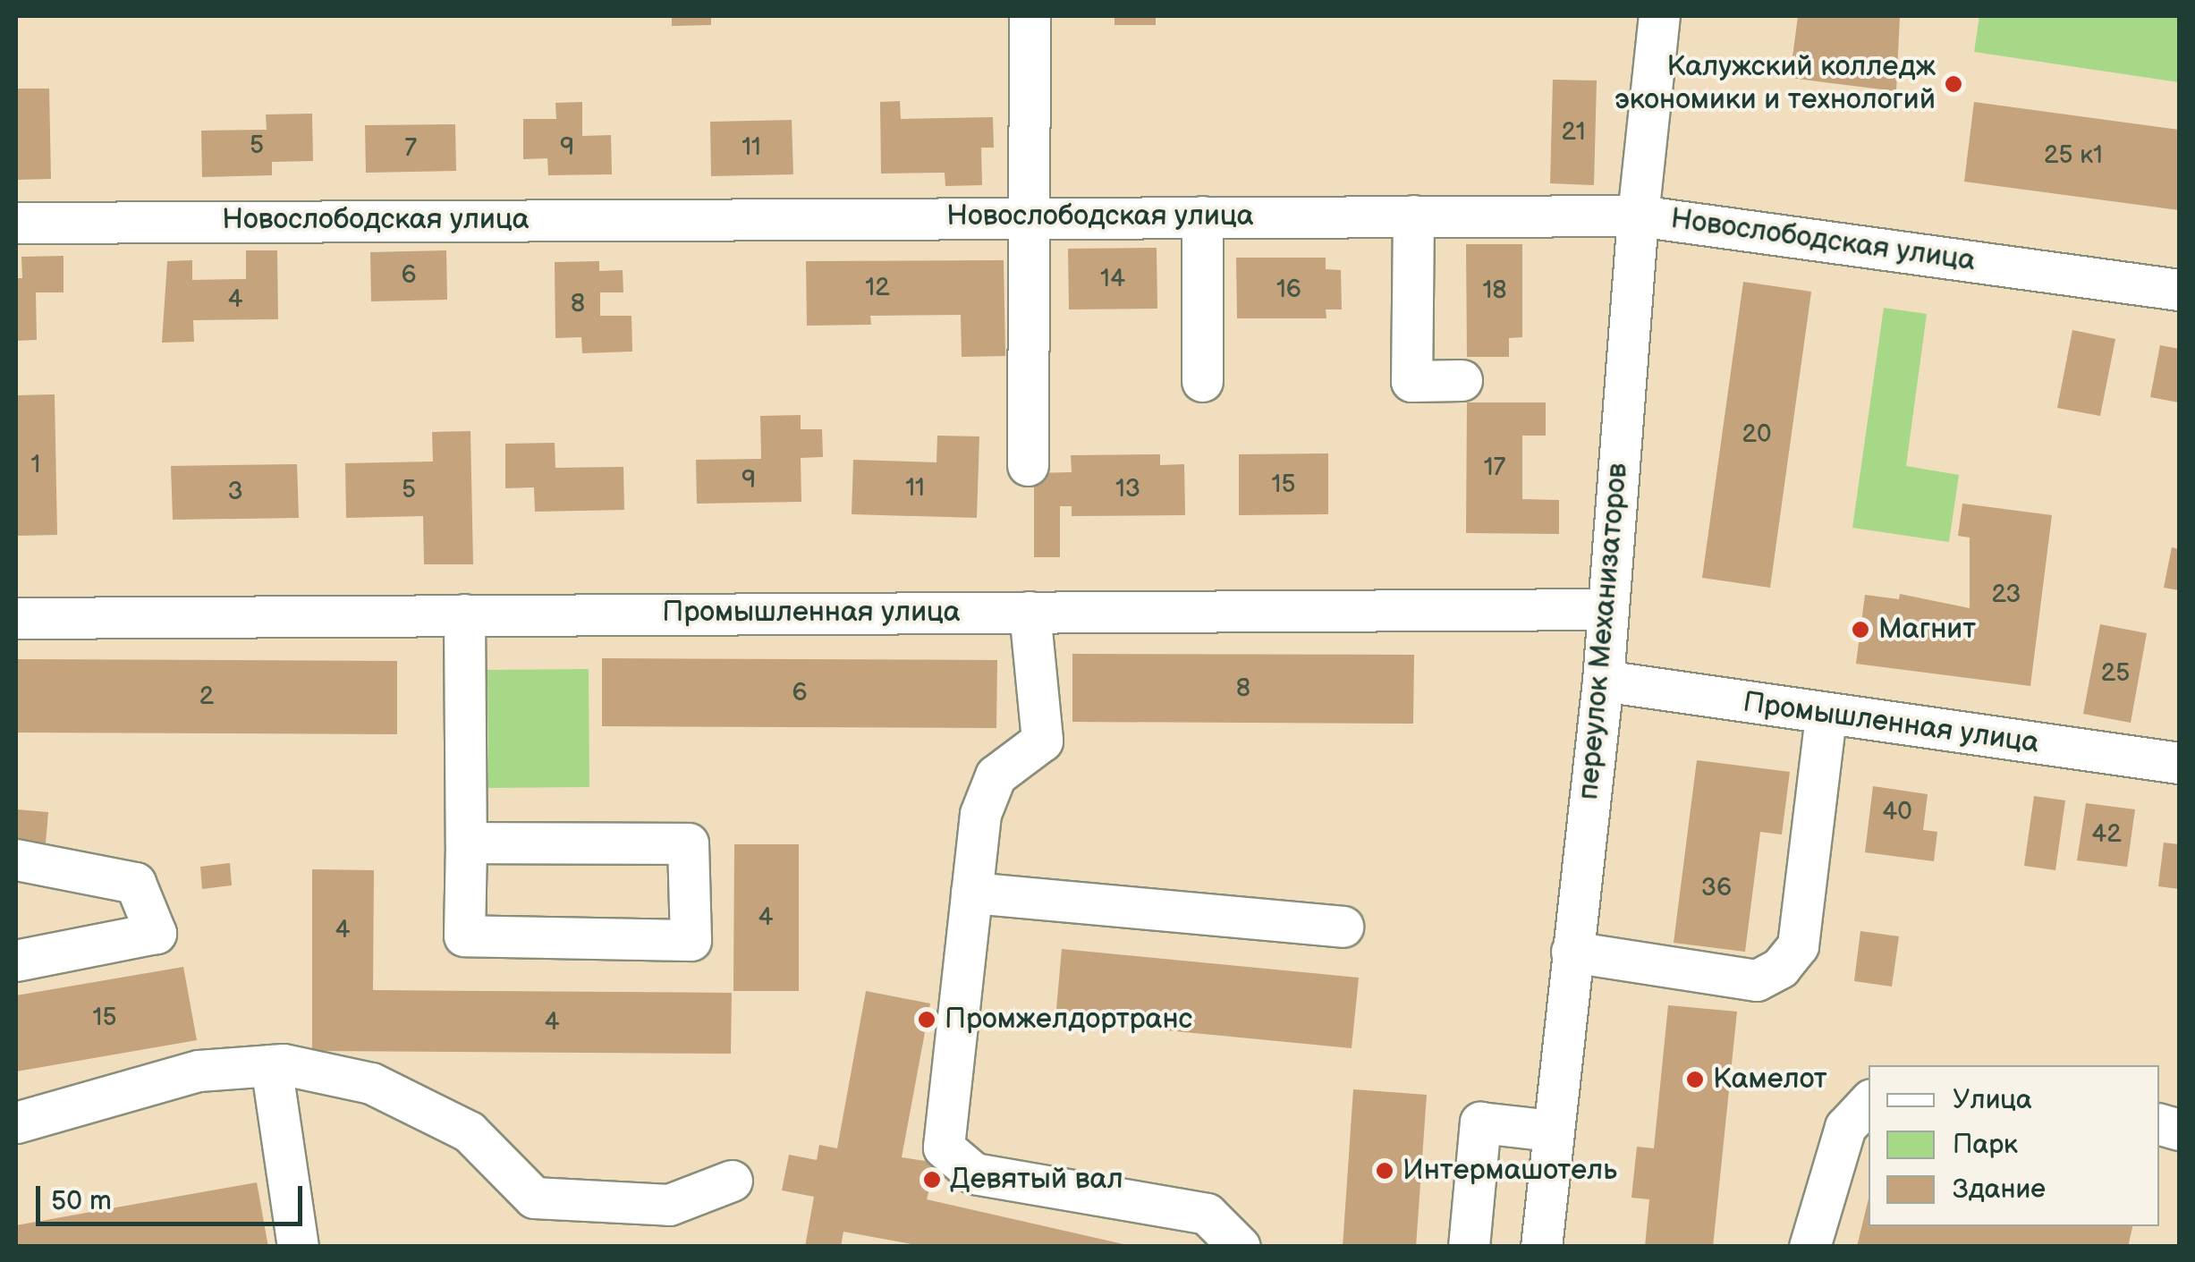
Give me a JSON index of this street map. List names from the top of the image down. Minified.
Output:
{"streets":{"street":["Новослободская улица","Промышленная улица","переулок Механизаторов"]},"crossings":[["Новослободская улица","переулок Механизаторов"],["Промышленная улица","переулок Механизаторов"]],"places":["Калужский колледж экономики и технологий","Магнит","Промжелдортранс","Камелот","Интермашотель","Девятый вал"],"house_numbers":["21","5","9","11","7","25 к1","6","14","12","16","18","4","8","20","1","17","9","15","11","13","5","3","23","25","8","6","2","40","42","36","4","4","15","4"],"legend":["Улица","Парк","Здание"],"scale_bar":"50 m"}
